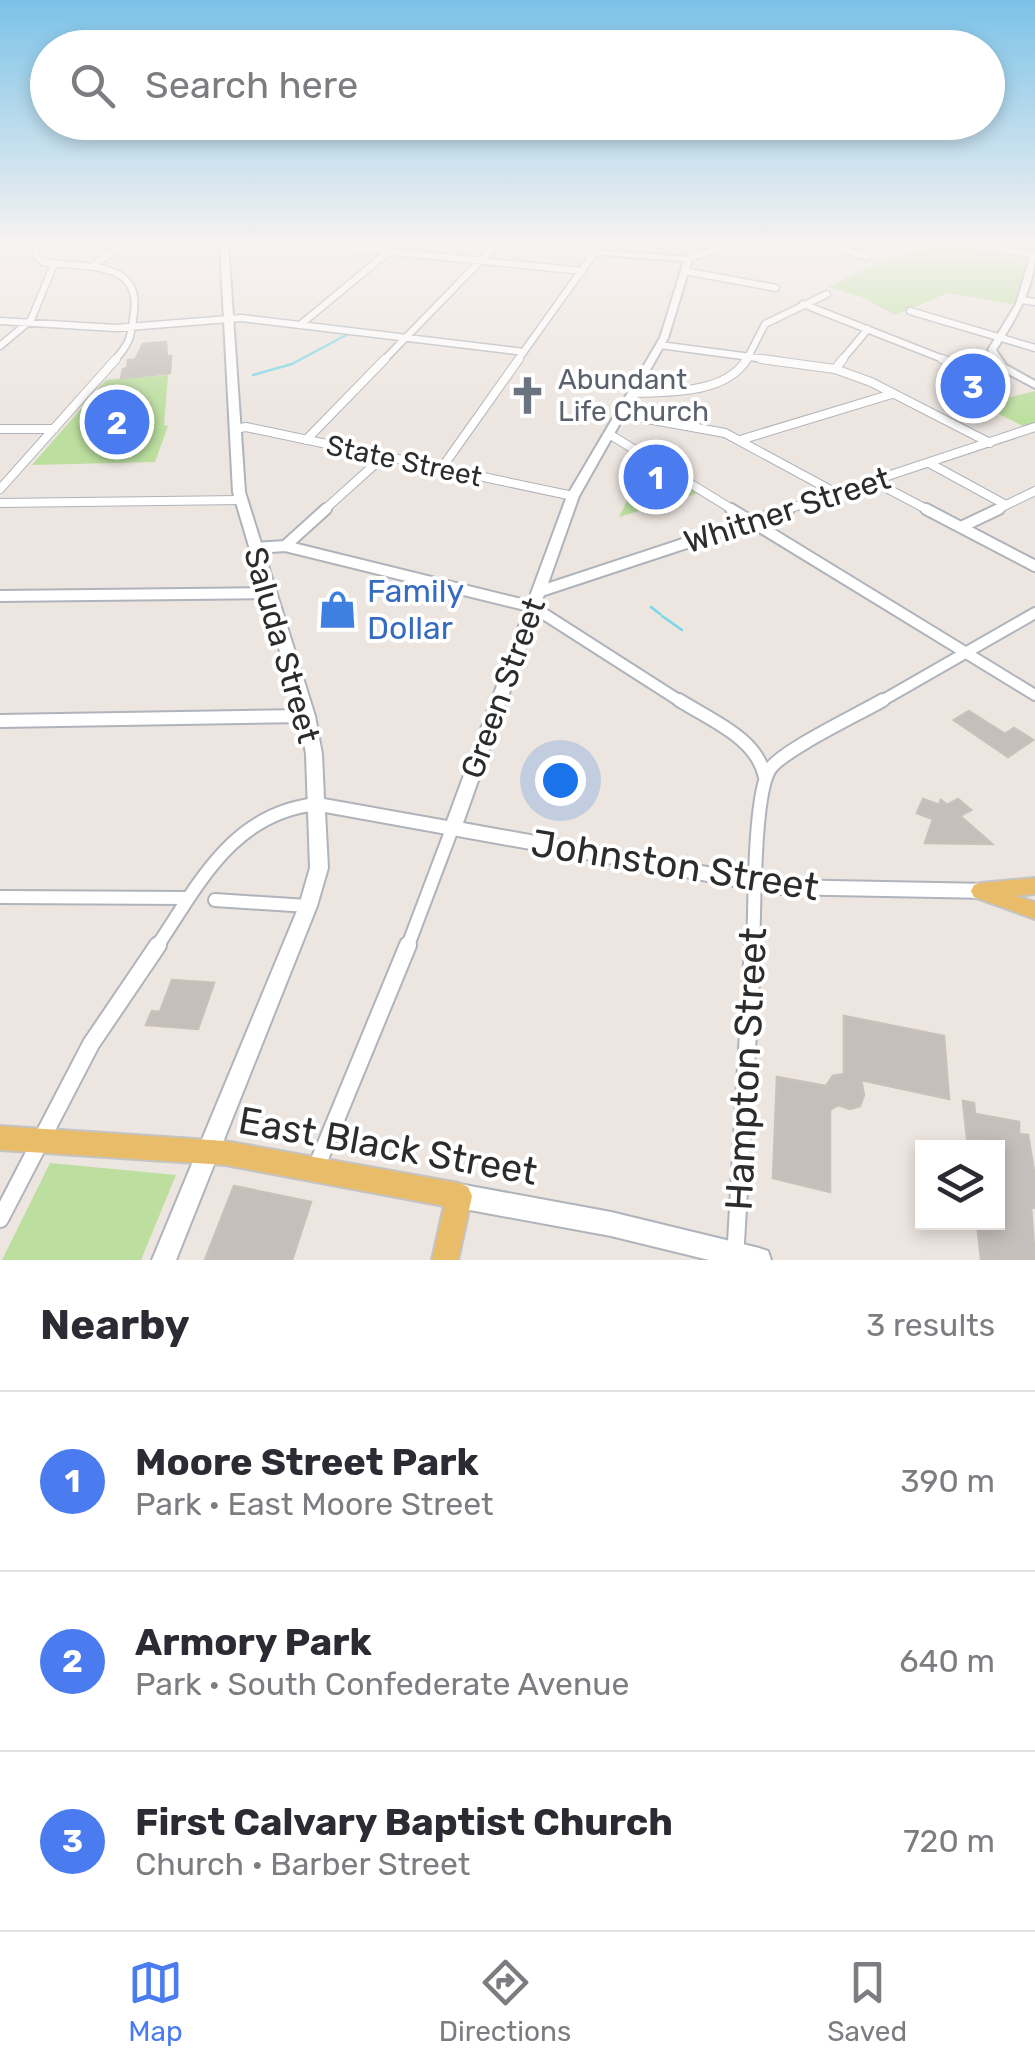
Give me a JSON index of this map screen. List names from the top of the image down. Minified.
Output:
{"streets":{"main road":["Saluda Street","Green Street","Johnston Street","East Black Street"],"street":["State Street","Whitner Street","Hampton Street"]},"crossings":[["State Street","Saluda Street"],["State Street","Green Street"],["Whitner Street","Green Street"],["Saluda Street","Johnston Street"],["Saluda Street","East Black Street"],["Green Street","Johnston Street"],["Green Street","East Black Street"],["Johnston Street","Hampton Street"],["Hampton Street","East Black Street"]],"places":{"church":["Abundant Life Church"],"shop":["Family Dollar"]},"page":{"search":"Search here","pins":["3","2","1"],"heading":["Nearby","3 results"],"list":[{"mark":"1","name":"Moore Street Park","note":"Park · East Moore Street","value":"390 m"},{"mark":"2","name":"Armory Park","note":"Park · South Confederate Avenue","value":"640 m"},{"mark":"3","name":"First Calvary Baptist Church","note":"Church · Barber Street","value":"720 m"}],"nav":["Map","Directions","Saved"]}}
